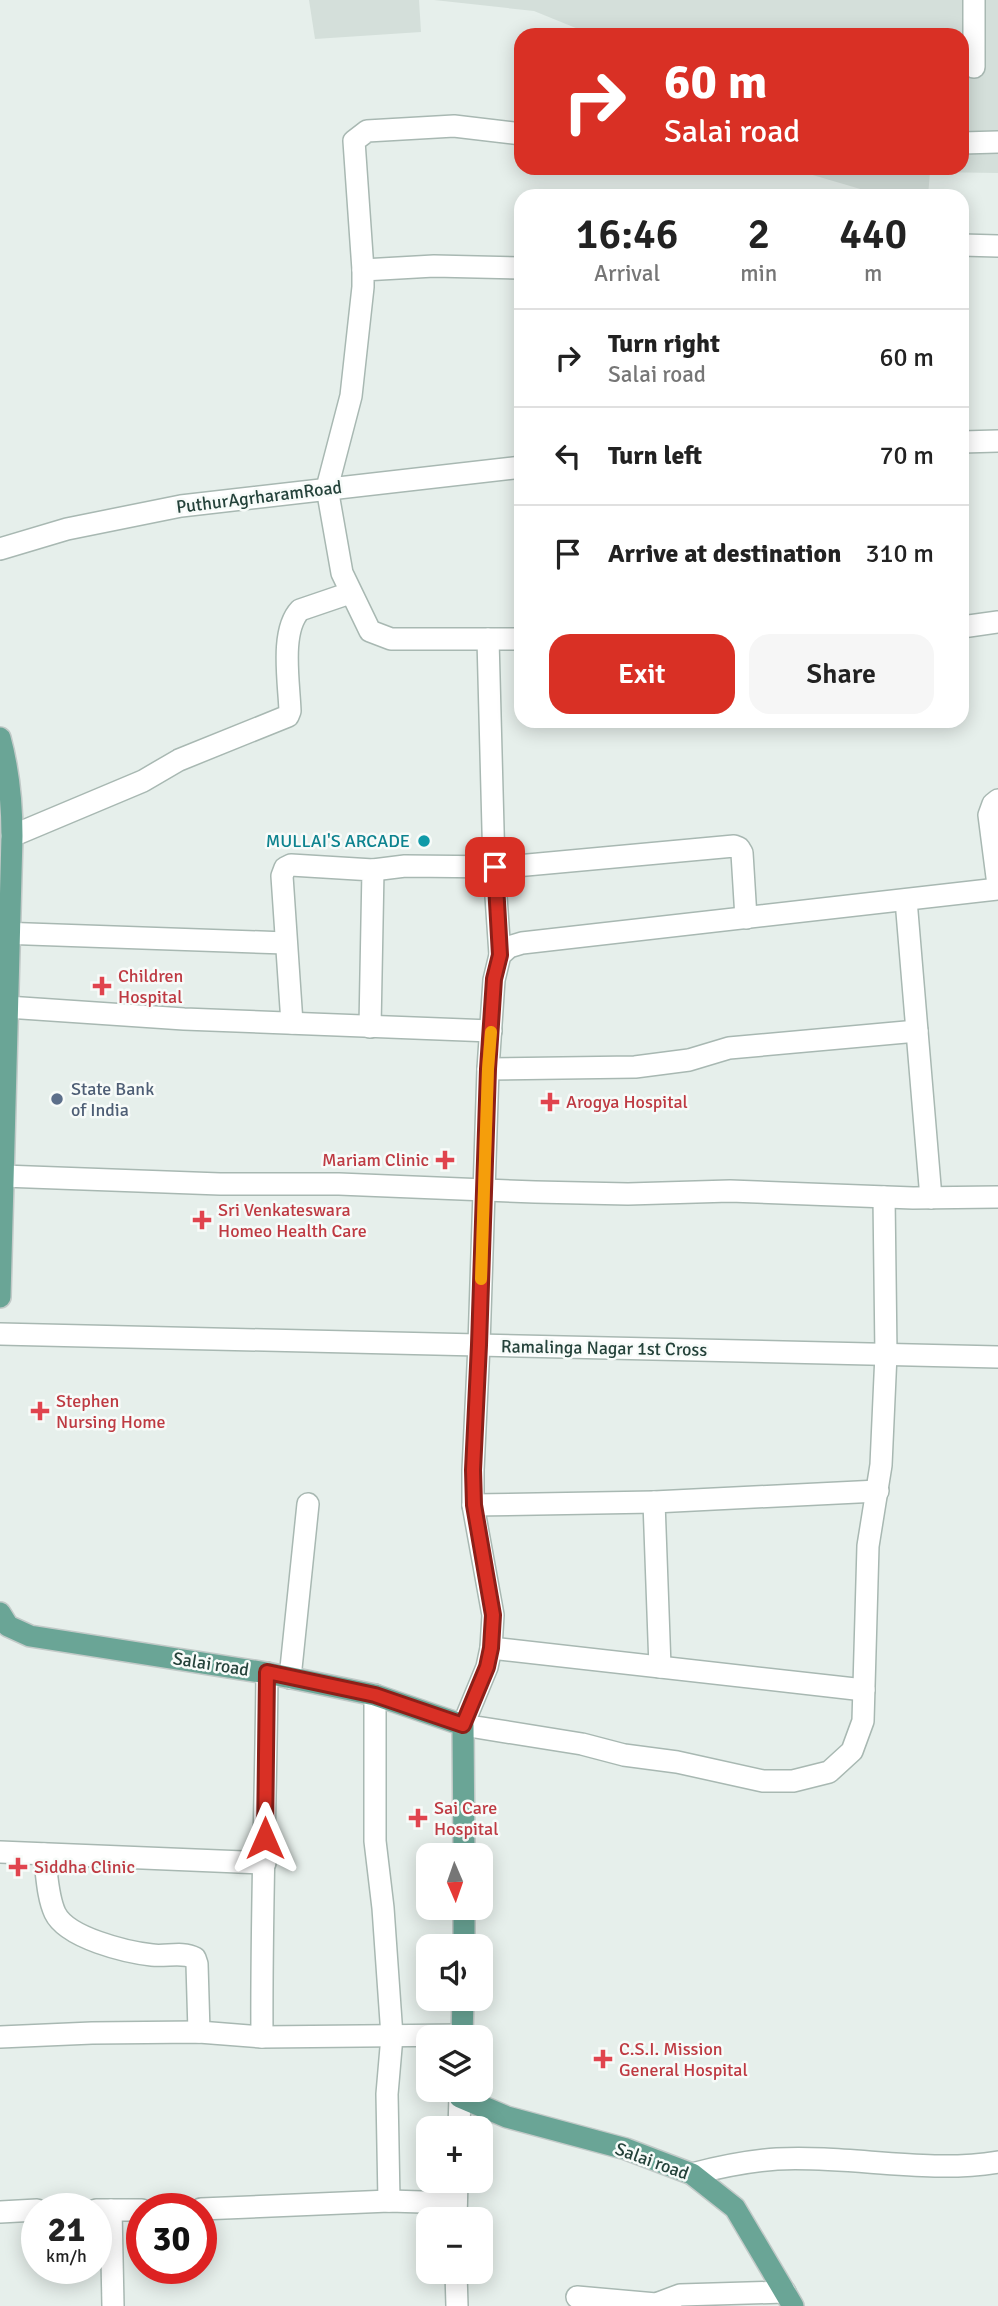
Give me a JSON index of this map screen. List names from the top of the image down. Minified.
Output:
{"streets":{"main road":["Salai road"],"street":["PuthurAgrharamRoad","Ramalinga Nagar 1st Cross"]},"places":{"other":["MULLAI'S ARCADE","State Bank of India"],"health":["Children Hospital","Arogya Hospital","Mariam Clinic","Sri Venkateswara Homeo Health Care","Stephen Nursing Home","Sai Care Hospital","Siddha Clinic","C.S.I. Mission General Hospital"]},"north":"bottom","page":{"turn":["60 m","Salai road"],"eta":["16:46","Arrival","2","min","440","m"],"list":[{"name":"Turn right","note":"Salai road","value":"60 m"},{"name":"Turn left","value":"70 m"},{"name":"Arrive at destination","value":"310 m"}],"buttons":["Exit","Share"],"map_buttons":["+","−"],"speed":"21 km/h","limit":"30"}}
